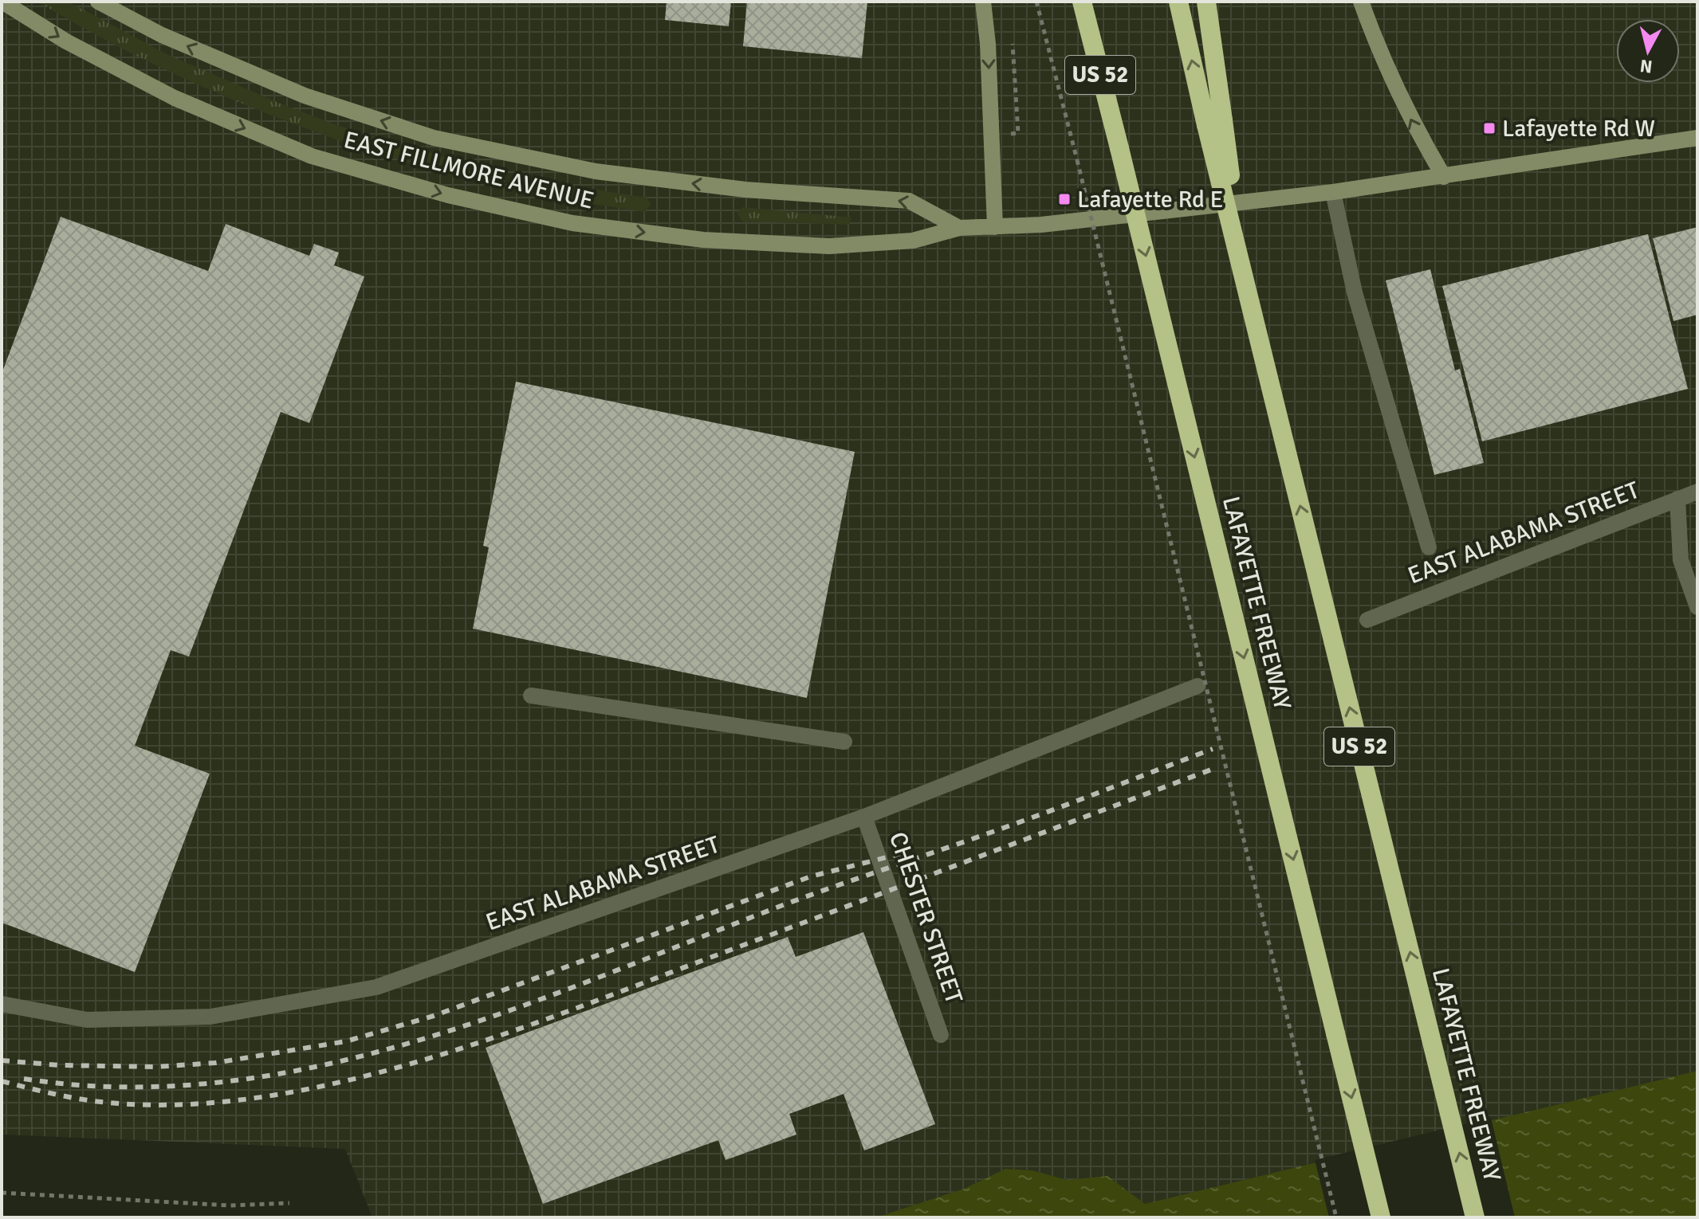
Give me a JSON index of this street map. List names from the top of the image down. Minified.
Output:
{"streets":{"highway":["US 52","LAFAYETTE FREEWAY"],"street":["EAST FILLMORE AVENUE","EAST ALABAMA STREET","CHESTER STREET"]},"crossings":[["EAST ALABAMA STREET","CHESTER STREET"]],"places":{"transit":["Lafayette Rd W","Lafayette Rd E"]},"north":"bottom"}
